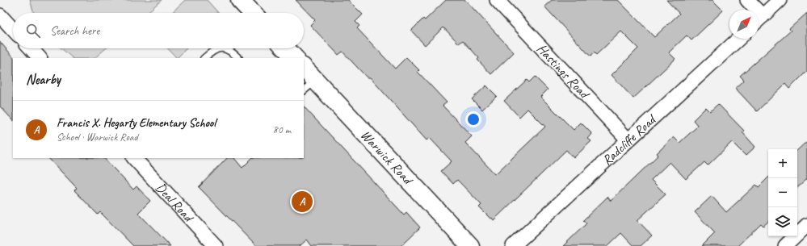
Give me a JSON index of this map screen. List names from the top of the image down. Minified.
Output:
{"streets":{"street":["Hastings Road","Radcliffe Road","Warwick Road","Deal Road"]},"crossings":[["Hastings Road","Radcliffe Road"]],"north":"top right","page":{"search":"Search here","heading":"Nearby","list":[{"mark":"A","name":"Francis X. Hegarty Elementary School","note":"School · Warwick Road","value":"80 m"}],"map_buttons":["+","−"],"pins":"A"}}
